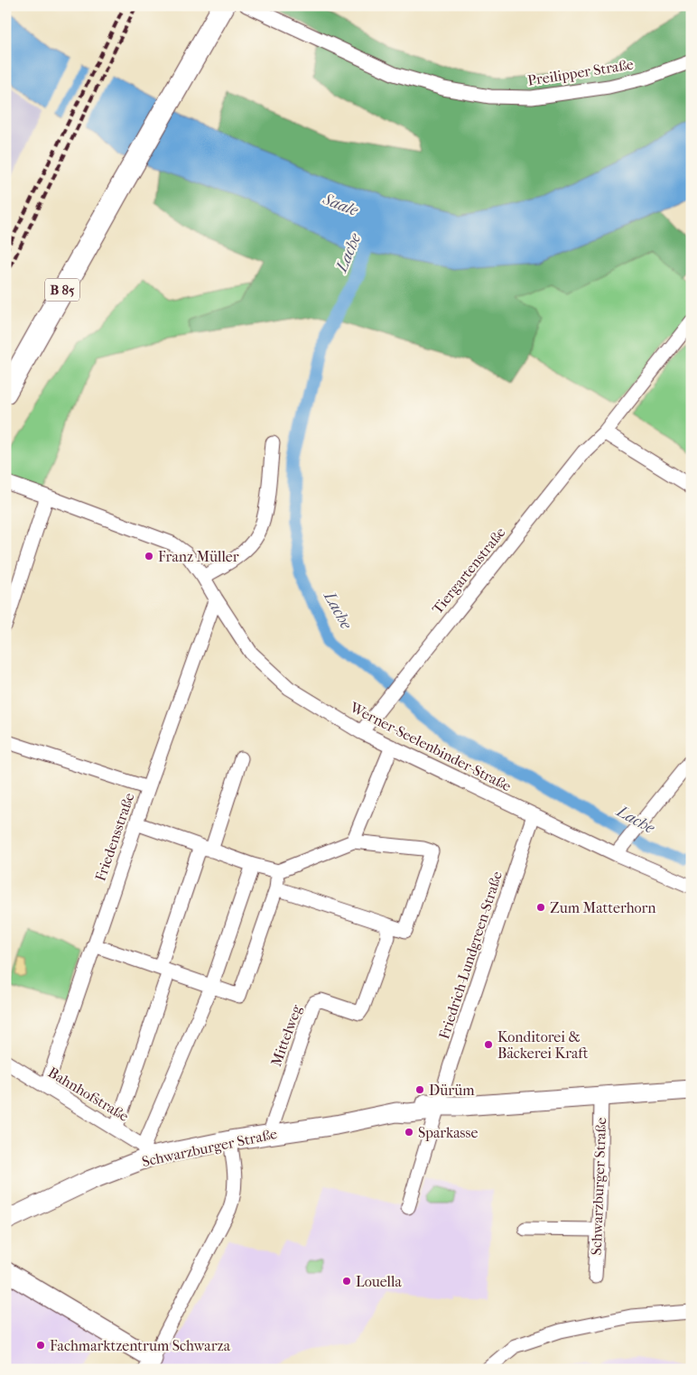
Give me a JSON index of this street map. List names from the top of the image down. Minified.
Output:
{"streets":{"main road":["B 85"],"street":["Preilipper Straße","Tiergartenstraße","Werner-Seelenbinder-Straße","Friedensstraße","Friedrich-Lundgreen-Straße","Mittelweg","Bahnhofstraße","Schwarzburger Straße"]},"crossings":[["Tiergartenstraße","Werner-Seelenbinder-Straße"],["Werner-Seelenbinder-Straße","Friedensstraße"],["Werner-Seelenbinder-Straße","Friedrich-Lundgreen-Straße"],["Friedensstraße","Bahnhofstraße"],["Friedrich-Lundgreen-Straße","Schwarzburger Straße"],["Mittelweg","Schwarzburger Straße"],["Bahnhofstraße","Schwarzburger Straße"]],"water":["Saale","Lache"],"places":["Franz Müller","Zum Matterhorn","Konditorei & Bäckerei Kraft","Dürüm","Sparkasse","Louella","Fachmarktzentrum Schwarza"]}
